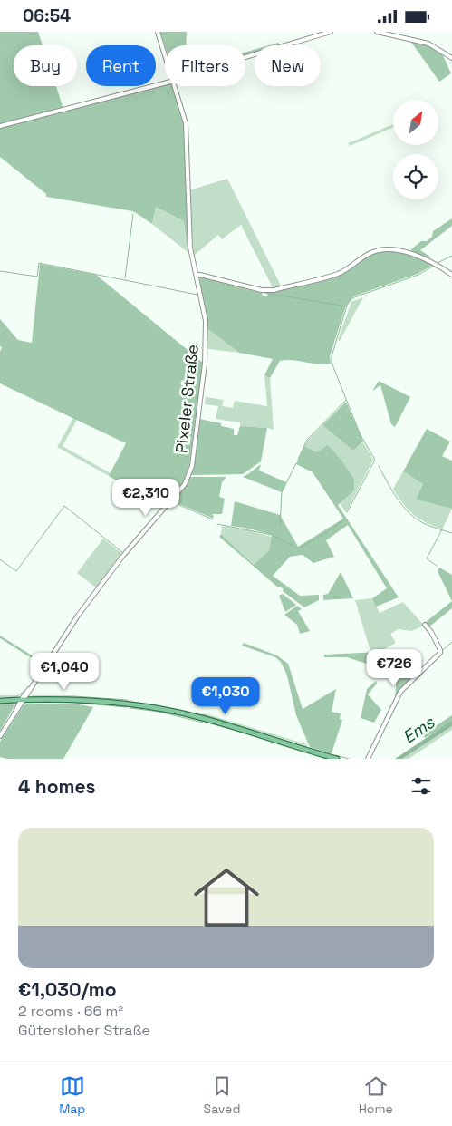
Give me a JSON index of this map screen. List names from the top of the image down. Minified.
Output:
{"streets":{"street":["Pixeler Straße"]},"water":["Ems"],"north":"top right","page":{"status":"06:54","chip":["Buy","Rent","Filters","New"],"price":["€2,310","€726","€1,040","€1,030"],"heading":"4 homes","list":[{"name":"€1,030/mo","note":"2 rooms · 66 m² · Gütersloher Straße"}],"tabs":["Map","Saved","Home"]}}
